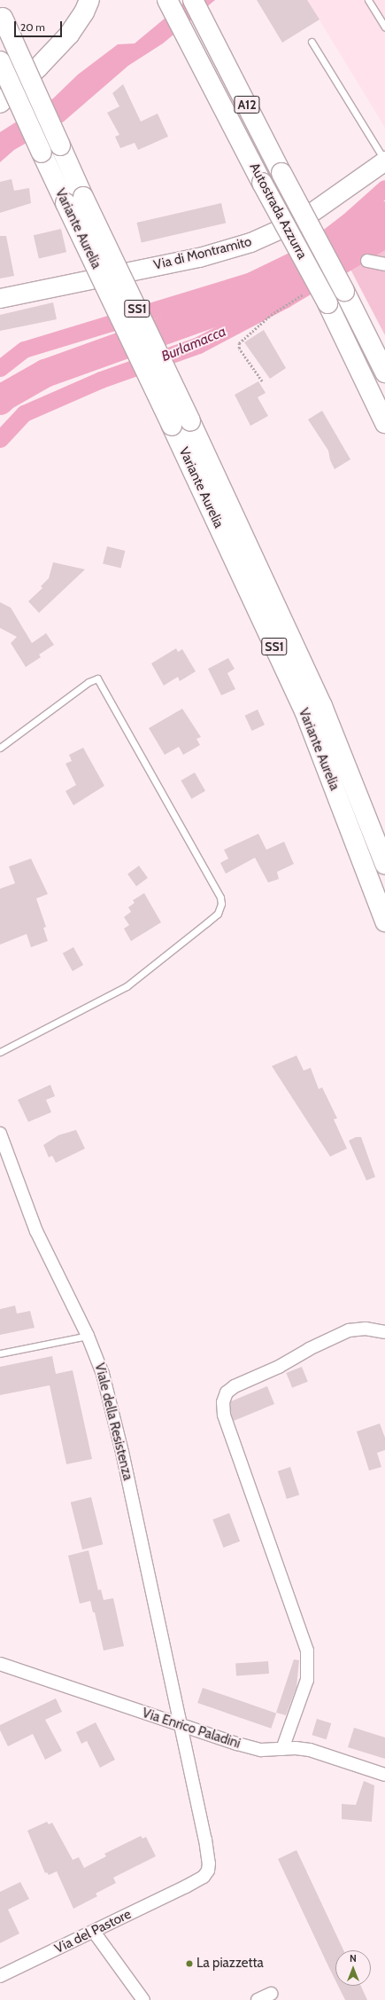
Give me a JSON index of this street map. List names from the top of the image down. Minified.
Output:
{"streets":{"highway":["A12","Autostrada Azzurra","Variante Aurelia","SS1"],"main road":["Via di Montramito"],"street":["Viale della Resistenza","Via Enrico Paladini","Via del Pastore"]},"crossings":[["Viale della Resistenza","Via Enrico Paladini"],["Viale della Resistenza","Via del Pastore"],["Via Enrico Paladini","Via del Pastore"]],"water":["Burlamacca"],"places":["La piazzetta"],"scale_bar":"20 m","north":"top"}
